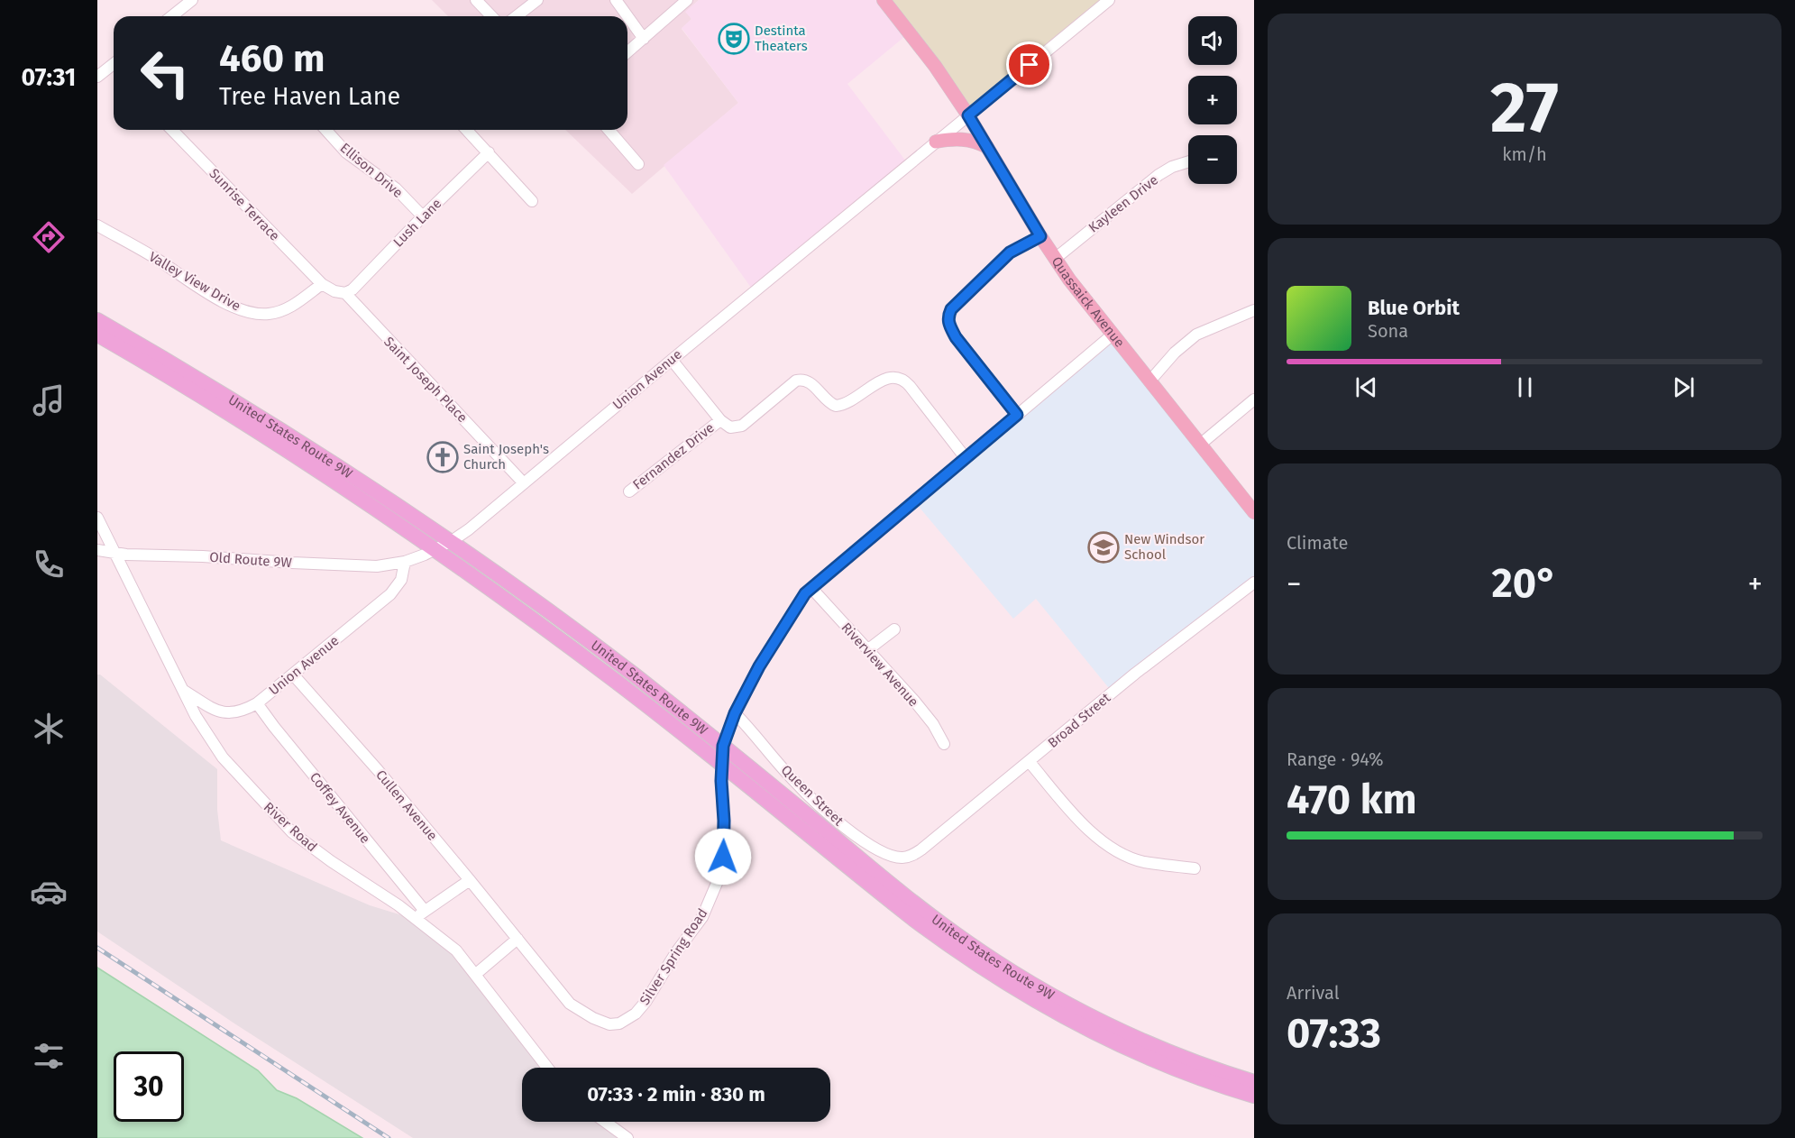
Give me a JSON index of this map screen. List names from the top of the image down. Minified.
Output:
{"streets":{"highway":["United States Route 9W"],"main road":["Quassaick Avenue"],"street":["Ellison Drive","Kayleen Drive","Sunrise Terrace","Lush Lane","Valley View Drive","Saint Joseph Place","Union Avenue","Fernandez Drive","Old Route 9W","Riverview Avenue","Broad Street","Queen Street","Cullen Avenue","Coffey Avenue","River Road","Silver Spring Road"]},"crossings":[["Ellison Drive","Lush Lane"],["Kayleen Drive","Quassaick Avenue"],["Sunrise Terrace","Valley View Drive"],["Sunrise Terrace","Saint Joseph Place"],["Lush Lane","Saint Joseph Place"],["Valley View Drive","Saint Joseph Place"],["Quassaick Avenue","Union Avenue"],["Quassaick Avenue","Silver Spring Road"],["Saint Joseph Place","Union Avenue"],["Union Avenue","United States Route 9W"],["Union Avenue","Old Route 9W"],["Union Avenue","Cullen Avenue"],["Union Avenue","Coffey Avenue"],["Union Avenue","River Road"],["United States Route 9W","Silver Spring Road"],["Fernandez Drive","Silver Spring Road"],["Old Route 9W","River Road"],["Riverview Avenue","Silver Spring Road"],["Broad Street","Queen Street"],["Queen Street","Silver Spring Road"],["Cullen Avenue","Silver Spring Road"]],"places":{"theatre":["Destinta Theaters"],"church":["Saint Joseph's Church"],"school or university":["New Windsor School"]},"page":{"tabs":"07:31","tile":[["27","km/h"],"Climate",["Range · 94%","470 km"],["Arrival","07:33"]],"map_buttons":["+","−"],"turn":["460 m","Tree Haven Lane"],"song":["Blue Orbit","Sona"],"heat":["−","20°","+"],"limit":"30","trip":"07:33 · 2 min · 830 m"}}
